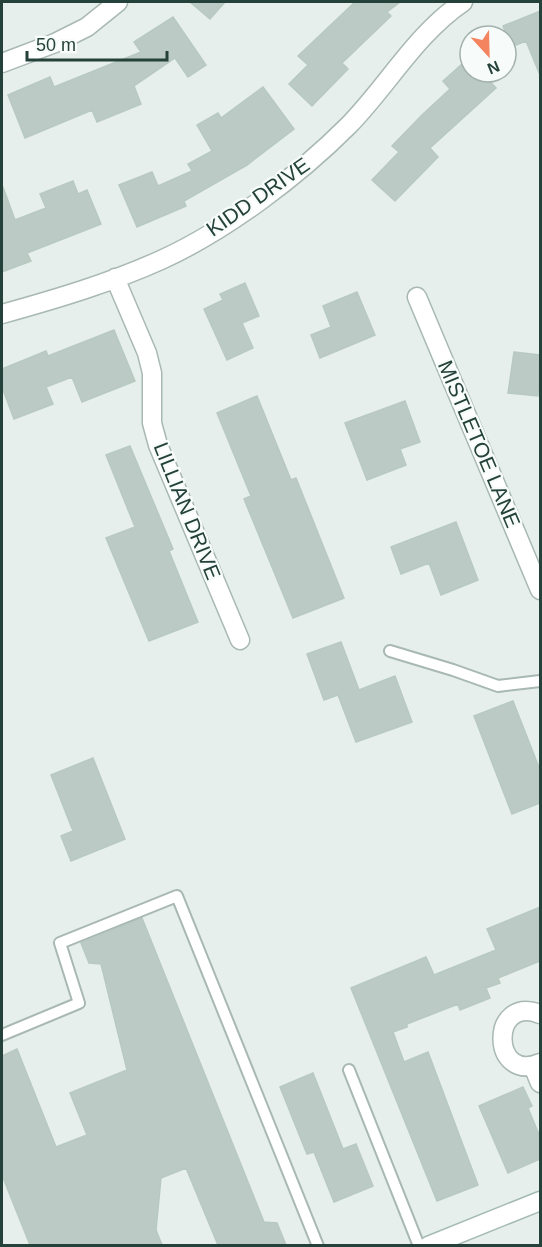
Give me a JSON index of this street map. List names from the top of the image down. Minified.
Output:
{"streets":{"street":["KIDD DRIVE","MISTLETOE LANE","LILLIAN DRIVE"]},"crossings":[["KIDD DRIVE","LILLIAN DRIVE"]],"scale_bar":"50 m","north":"bottom"}
